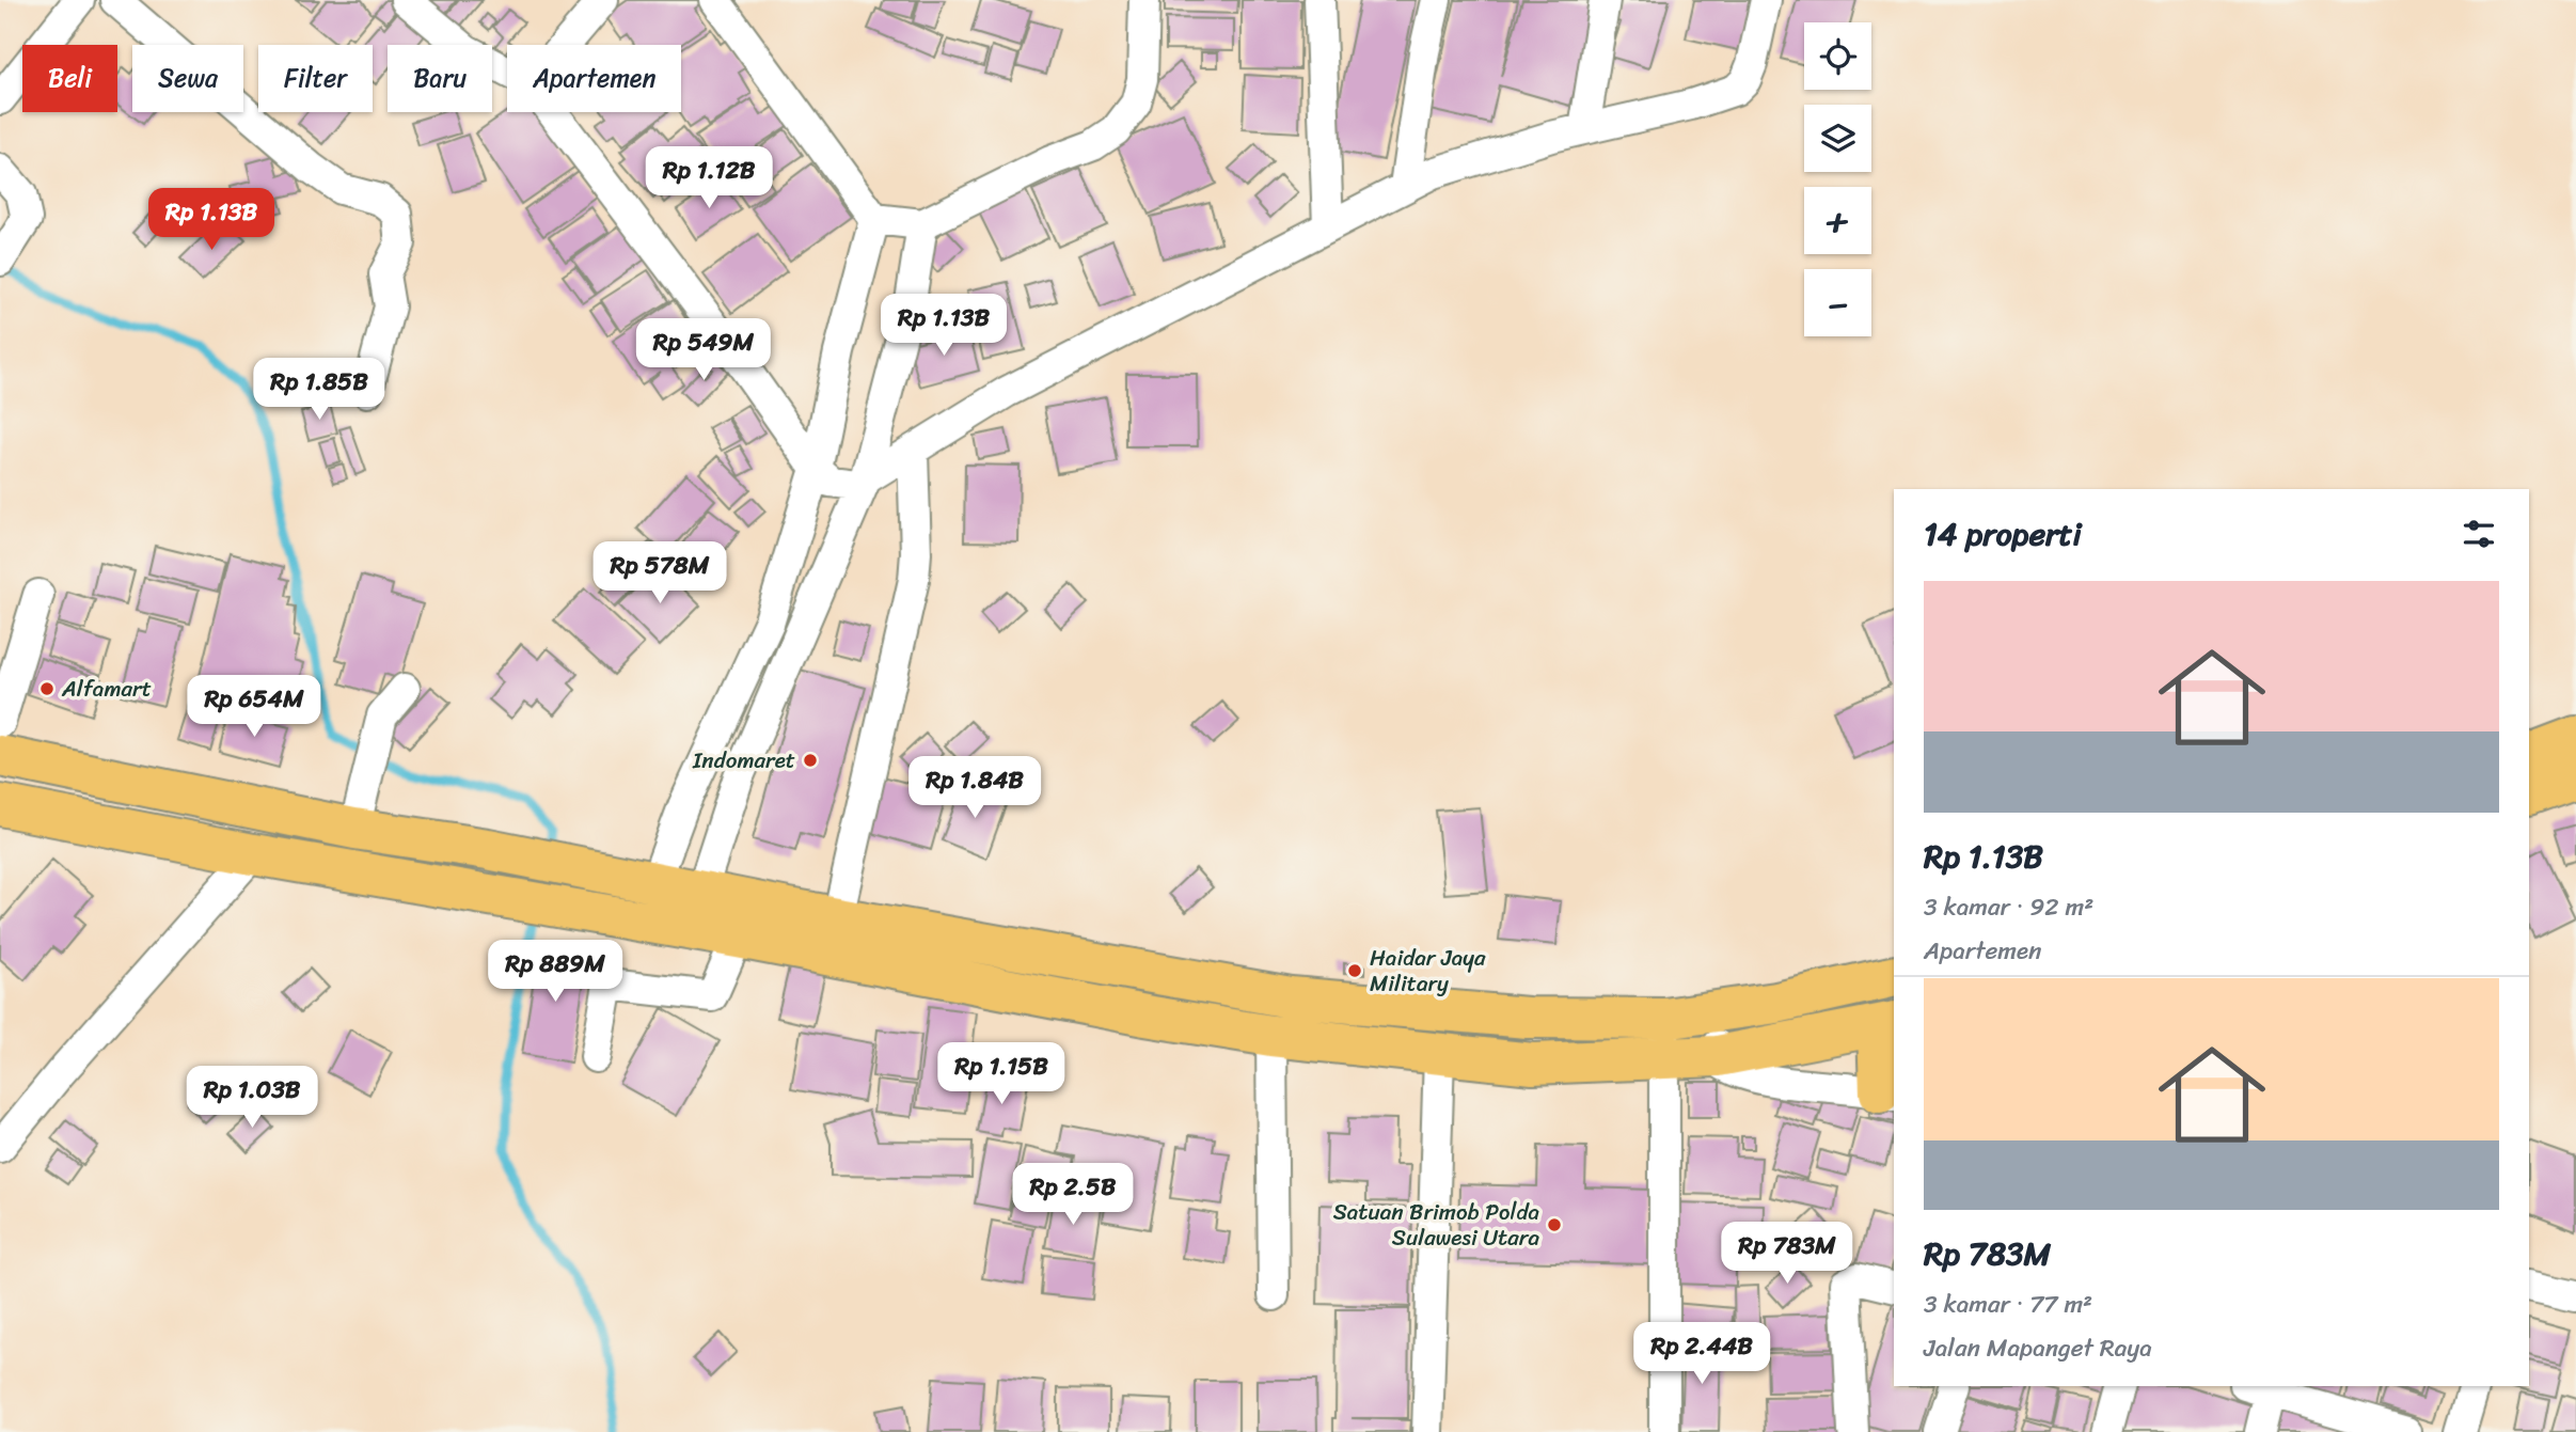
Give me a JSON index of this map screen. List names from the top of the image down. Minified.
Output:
{"places":["Alfamart","Indomaret","Haidar Jaya Military","Satuan Brimob Polda Sulawesi Utara"],"page":{"map_buttons":["+","−"],"chip":["Beli","Sewa","Filter","Baru","Apartemen"],"price":["Rp 1.12B","Rp 1.13B","Rp 1.13B","Rp 549M","Rp 1.85B","Rp 578M","Rp 654M","Rp 1.84B","Rp 889M","Rp 1.15B","Rp 1.03B","Rp 2.5B","Rp 783M","Rp 2.44B"],"heading":"14 properti","list":[{"name":"Rp 1.13B","note":"3 kamar · 92 m² · Apartemen"},{"name":"Rp 783M","note":"3 kamar · 77 m² · Jalan Mapanget Raya"}]}}
